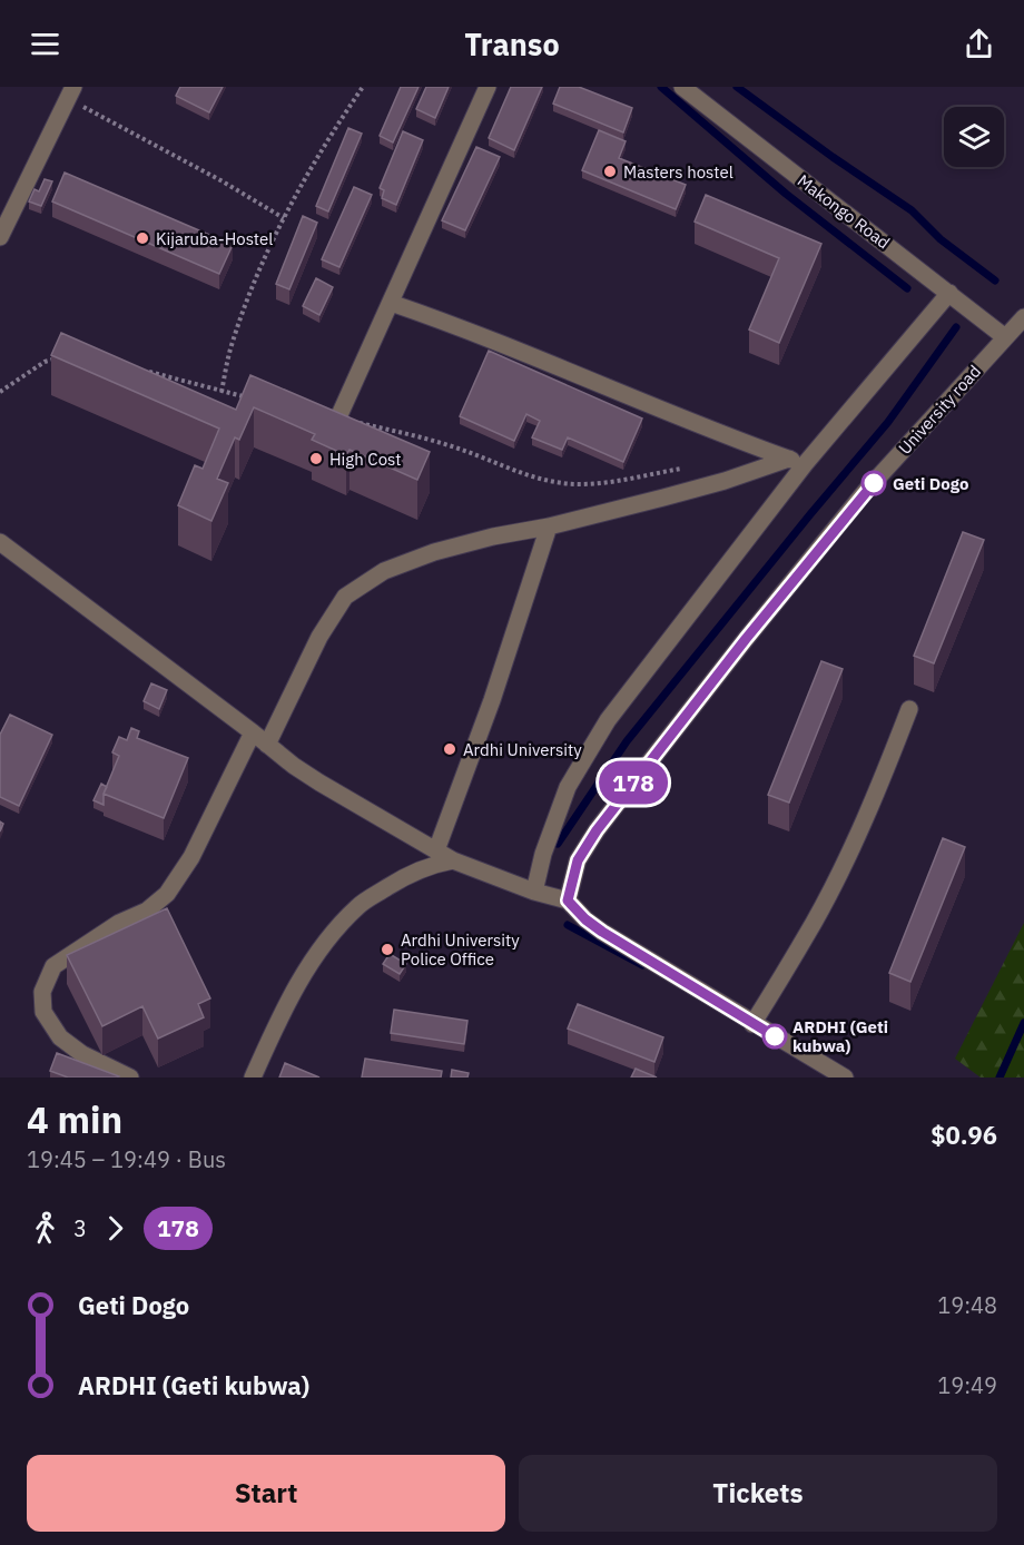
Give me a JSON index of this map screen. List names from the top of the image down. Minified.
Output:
{"streets":{"street":["Makongo Road","University road"]},"crossings":[["Makongo Road","University road"]],"places":["Masters hostel","Kijaruba-Hostel","High Cost","Geti Dogo","Ardhi University","Ardhi University Police Office","ARDHI (Geti kubwa)"],"lines":["bus line 178"],"page":{"header":"Transo","on_map":"178","heading":["4 min","19:45 – 19:49 · Bus","$0.96"],"legs":["3","178"],"list":[{"name":"Geti Dogo","value":"19:48"},{"name":"ARDHI (Geti kubwa)","value":"19:49"}],"buttons":["Start","Tickets"]}}
